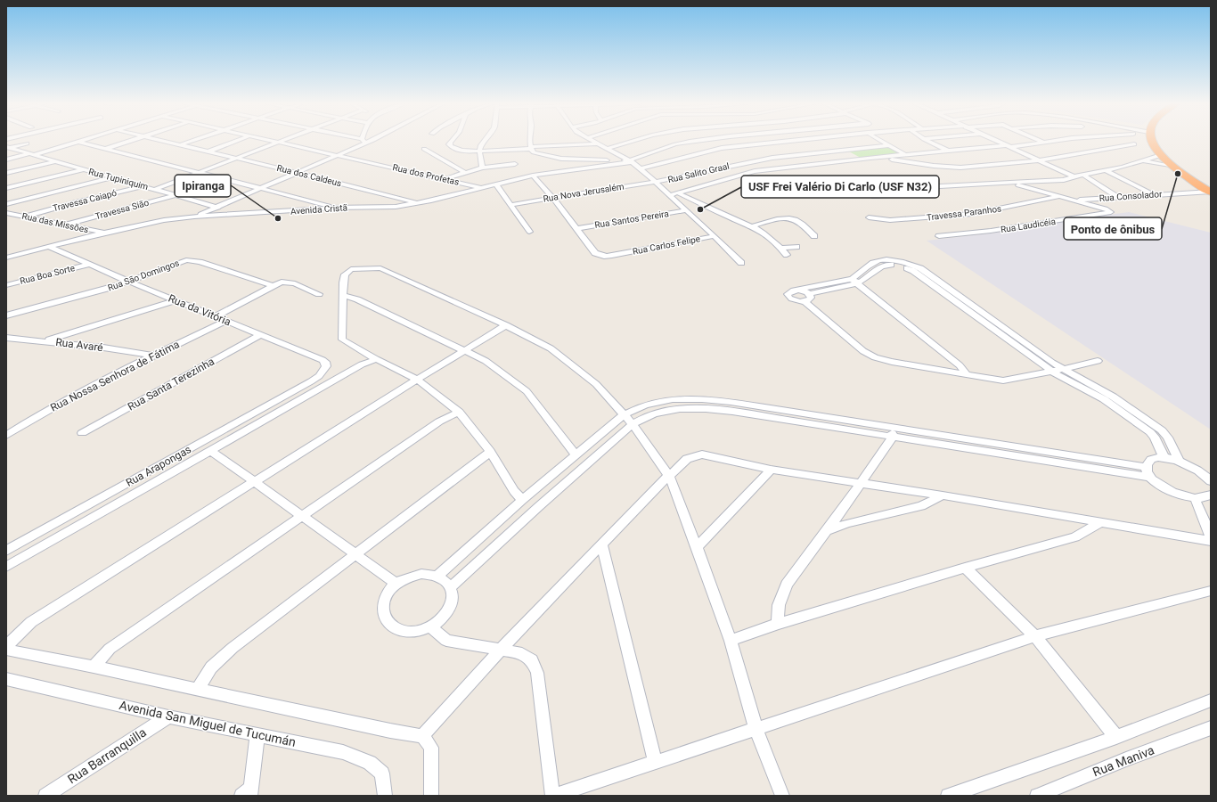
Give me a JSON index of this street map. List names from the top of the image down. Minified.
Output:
{"streets":{"street":["Rua Salito Graal","Rua dos Profetas","Rua dos Caldeus","Rua Tupiniquim","Rua Nova Jerusalém","Rua Consolador","Travessa Caiapó","Travessa Sião","Avenida Cristã","Travessa Paranhos","Rua Santos Pereira","Rua das Missões","Rua Laudicéia","Rua Carlos Felipe","Rua Boa Sorte","Rua São Domingos","Rua da Vitória","Rua Avaré","Rua Nossa Senhora de Fátima","Rua Santa Terezinha","Rua Arapongas","Avenida San Miguel de Tucumán","Rua Barranquilla","Rua Maniva"]},"crossings":[["Rua Salito Graal","Rua Nova Jerusalém"],["Rua dos Profetas","Avenida Cristã"],["Rua dos Caldeus","Avenida Cristã"],["Rua Tupiniquim","Travessa Caiapó"],["Rua Tupiniquim","Travessa Sião"],["Rua Tupiniquim","Avenida Cristã"],["Rua Consolador","Rua Laudicéia"],["Travessa Caiapó","Rua das Missões"],["Travessa Sião","Rua das Missões"],["Avenida Cristã","Rua das Missões"],["Avenida Cristã","Rua da Vitória"],["Rua Santos Pereira","Rua Carlos Felipe"],["Rua Boa Sorte","Rua da Vitória"],["Rua São Domingos","Rua da Vitória"],["Rua da Vitória","Rua Nossa Senhora de Fátima"],["Rua da Vitória","Rua Santa Terezinha"],["Rua da Vitória","Rua Arapongas"],["Rua Avaré","Rua Nossa Senhora de Fátima"],["Avenida San Miguel de Tucumán","Rua Barranquilla"]],"places":["Ponto de ônibus","USF Frei Valério Di Carlo (USF N32)","Ipiranga"]}
